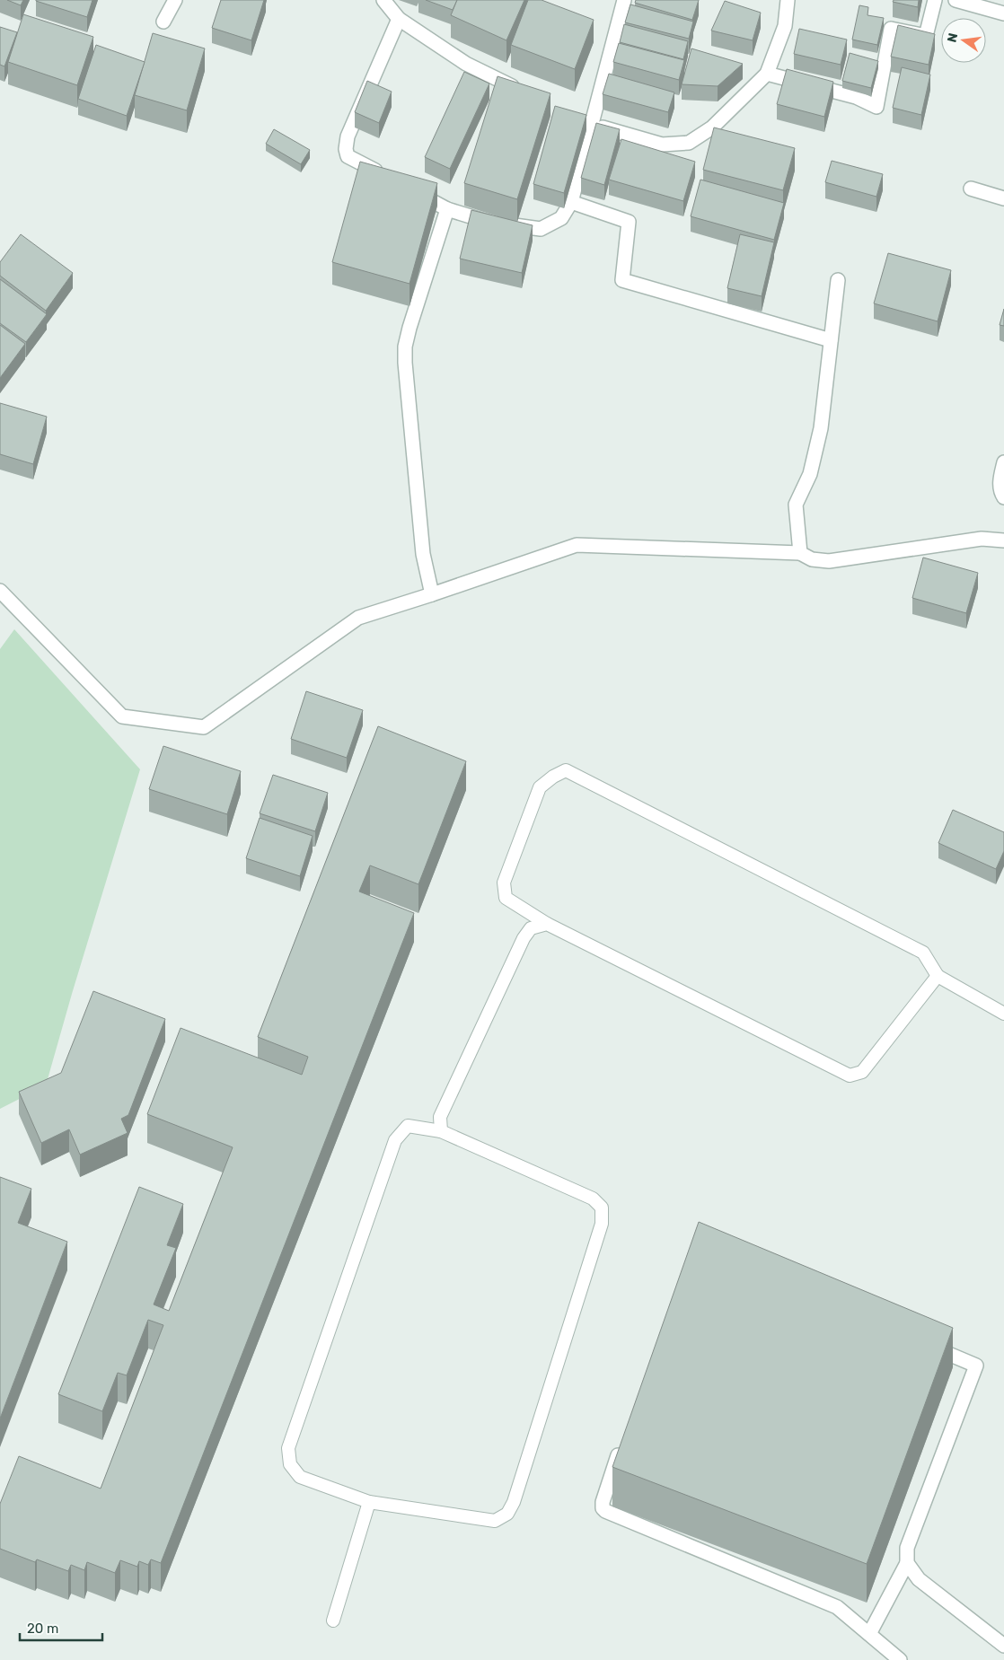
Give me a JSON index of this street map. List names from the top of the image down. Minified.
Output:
{"scale_bar":"20 m","north":"left"}
